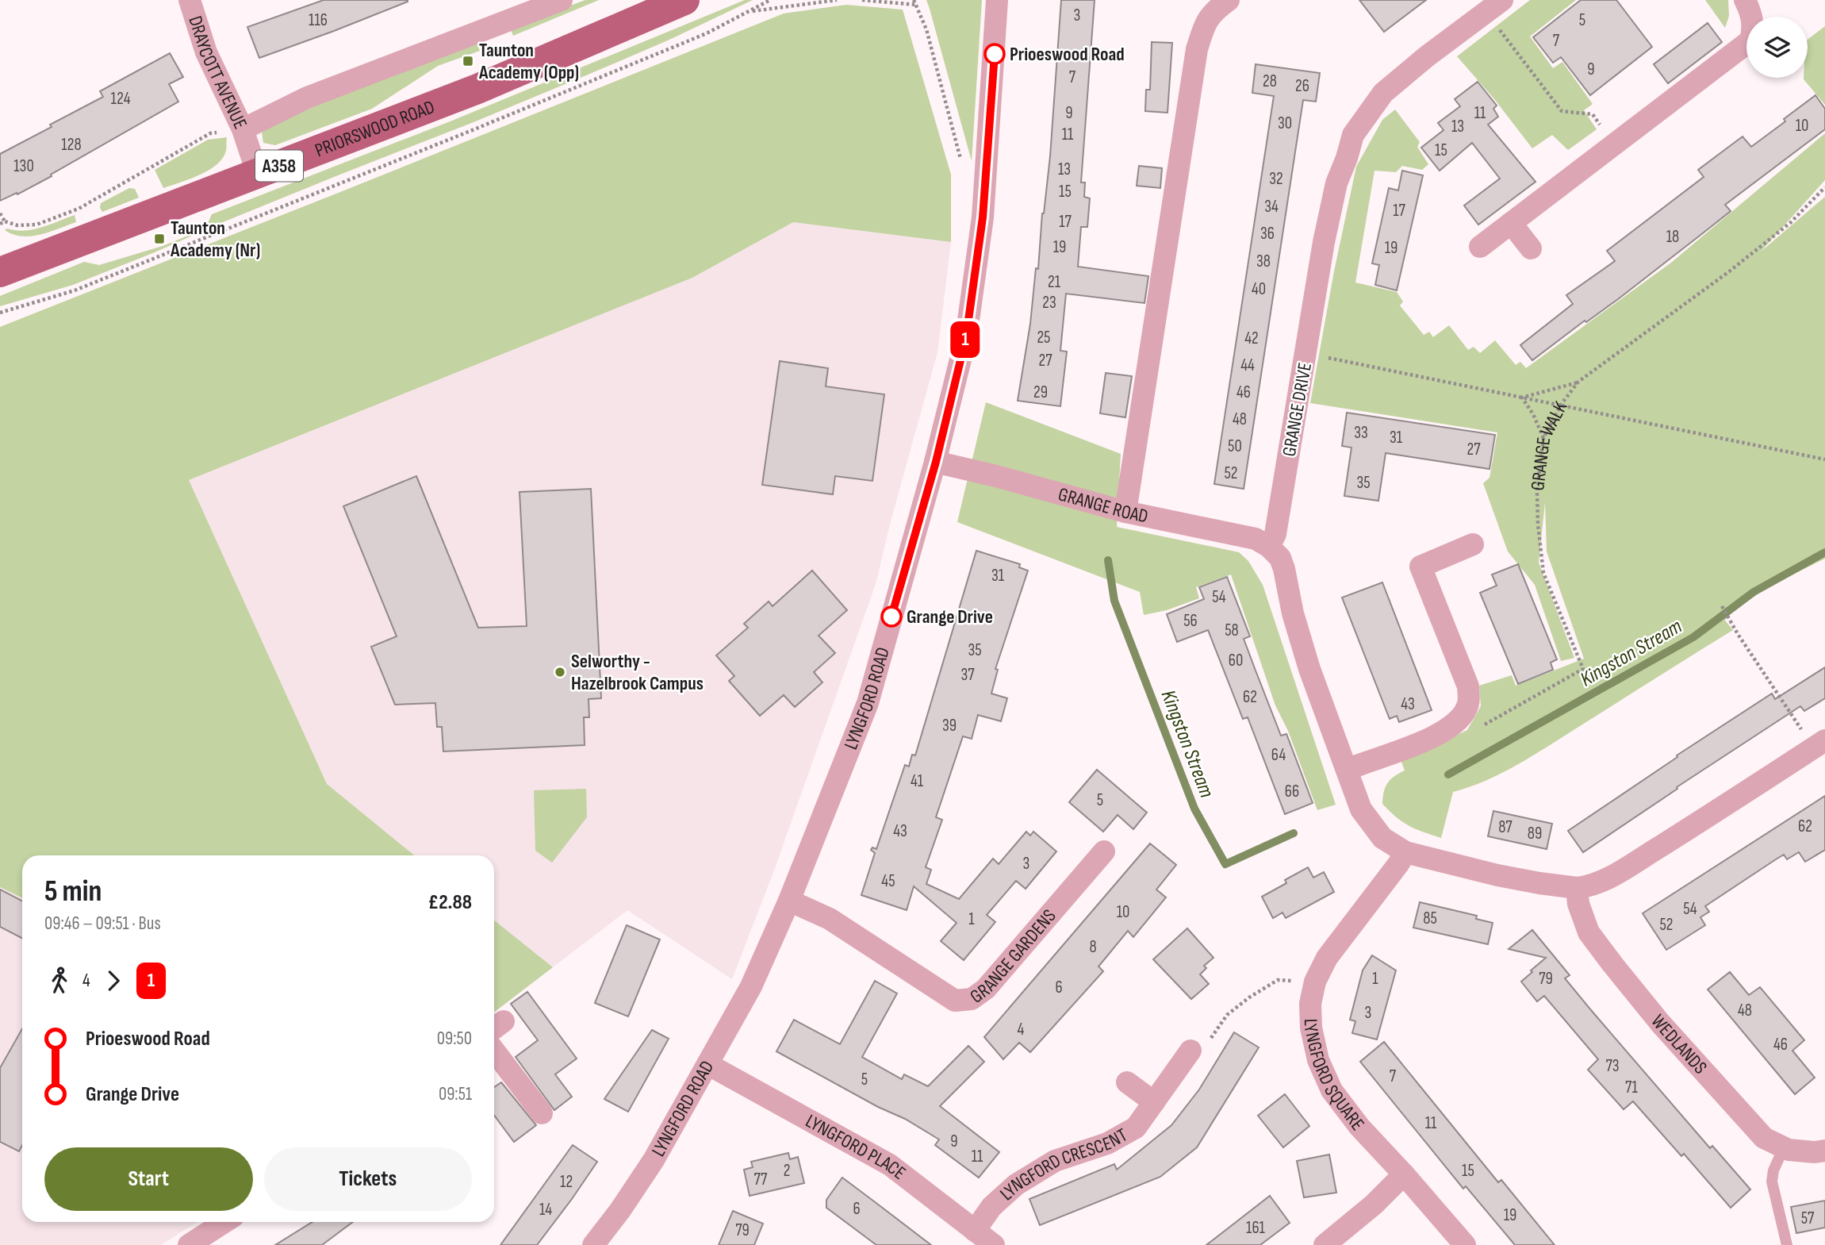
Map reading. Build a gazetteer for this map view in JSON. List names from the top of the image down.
{
  "streets": {
    "main road": ["PRIORSWOOD ROAD", "A358"],
    "street": [
      "DRAYCOTT AVENUE",
      "GRANGE DRIVE",
      "GRANGE ROAD",
      "LYNGFORD ROAD",
      "GRANGE GARDENS",
      "WEDLANDS",
      "LYNGFORD SQUARE",
      "LYNGFORD PLACE",
      "LYNGFORD CRESCENT"
    ],
    "path": ["GRANGE WALK"]
  },
  "crossings": [
    ["DRAYCOTT AVENUE", "PRIORSWOOD ROAD"],
    ["GRANGE DRIVE", "GRANGE ROAD"],
    ["GRANGE ROAD", "LYNGFORD ROAD"],
    ["LYNGFORD ROAD", "GRANGE GARDENS"],
    ["LYNGFORD ROAD", "LYNGFORD PLACE"],
    ["LYNGFORD PLACE", "LYNGFORD CRESCENT"]
  ],
  "water": ["Kingston Stream"],
  "places": {
    "other": ["Prioeswood Road", "Grange Drive", "Selworthy - Hazelbrook Campus"],
    "transit": ["Taunton Academy (Opp)", "Taunton Academy (Nr)"]
  },
  "lines": ["bus line 1"],
  "house_numbers": [
    "3",
    "116",
    "5",
    "7",
    "9",
    "7",
    "28",
    "26",
    "124",
    "9",
    "11",
    "30",
    "10",
    "13",
    "11",
    "128",
    "15",
    "130",
    "13",
    "32",
    "15",
    "34",
    "17",
    "17",
    "36",
    "18",
    "19",
    "19",
    "38",
    "21",
    "40",
    "23",
    "25",
    "42",
    "27",
    "44",
    "29",
    "46",
    "48",
    "33",
    "31",
    "50",
    "27",
    "52",
    "35",
    "31",
    "54",
    "56",
    "58",
    "35",
    "60",
    "37",
    "62",
    "43",
    "39",
    "64",
    "41",
    "66",
    "5",
    "62",
    "87",
    "43",
    "89",
    "3",
    "45",
    "54",
    "10",
    "85",
    "1",
    "52",
    "8",
    "1",
    "79",
    "6",
    "48",
    "3",
    "4",
    "46",
    "73",
    "7",
    "5",
    "71",
    "11",
    "9",
    "11",
    "2",
    "15",
    "77",
    "12",
    "6",
    "14",
    "19",
    "57",
    "161",
    "79"
  ],
  "page": {
    "on_map": "1",
    "heading": ["5 min", "09:46 – 09:51 · Bus", "£2.88"],
    "legs": ["4", "1"],
    "list": [
      {
        "name": "Prioeswood Road",
        "value": "09:50"
      },
      {
        "name": "Grange Drive",
        "value": "09:51"
      }
    ],
    "buttons": ["Start", "Tickets"]
  }
}
